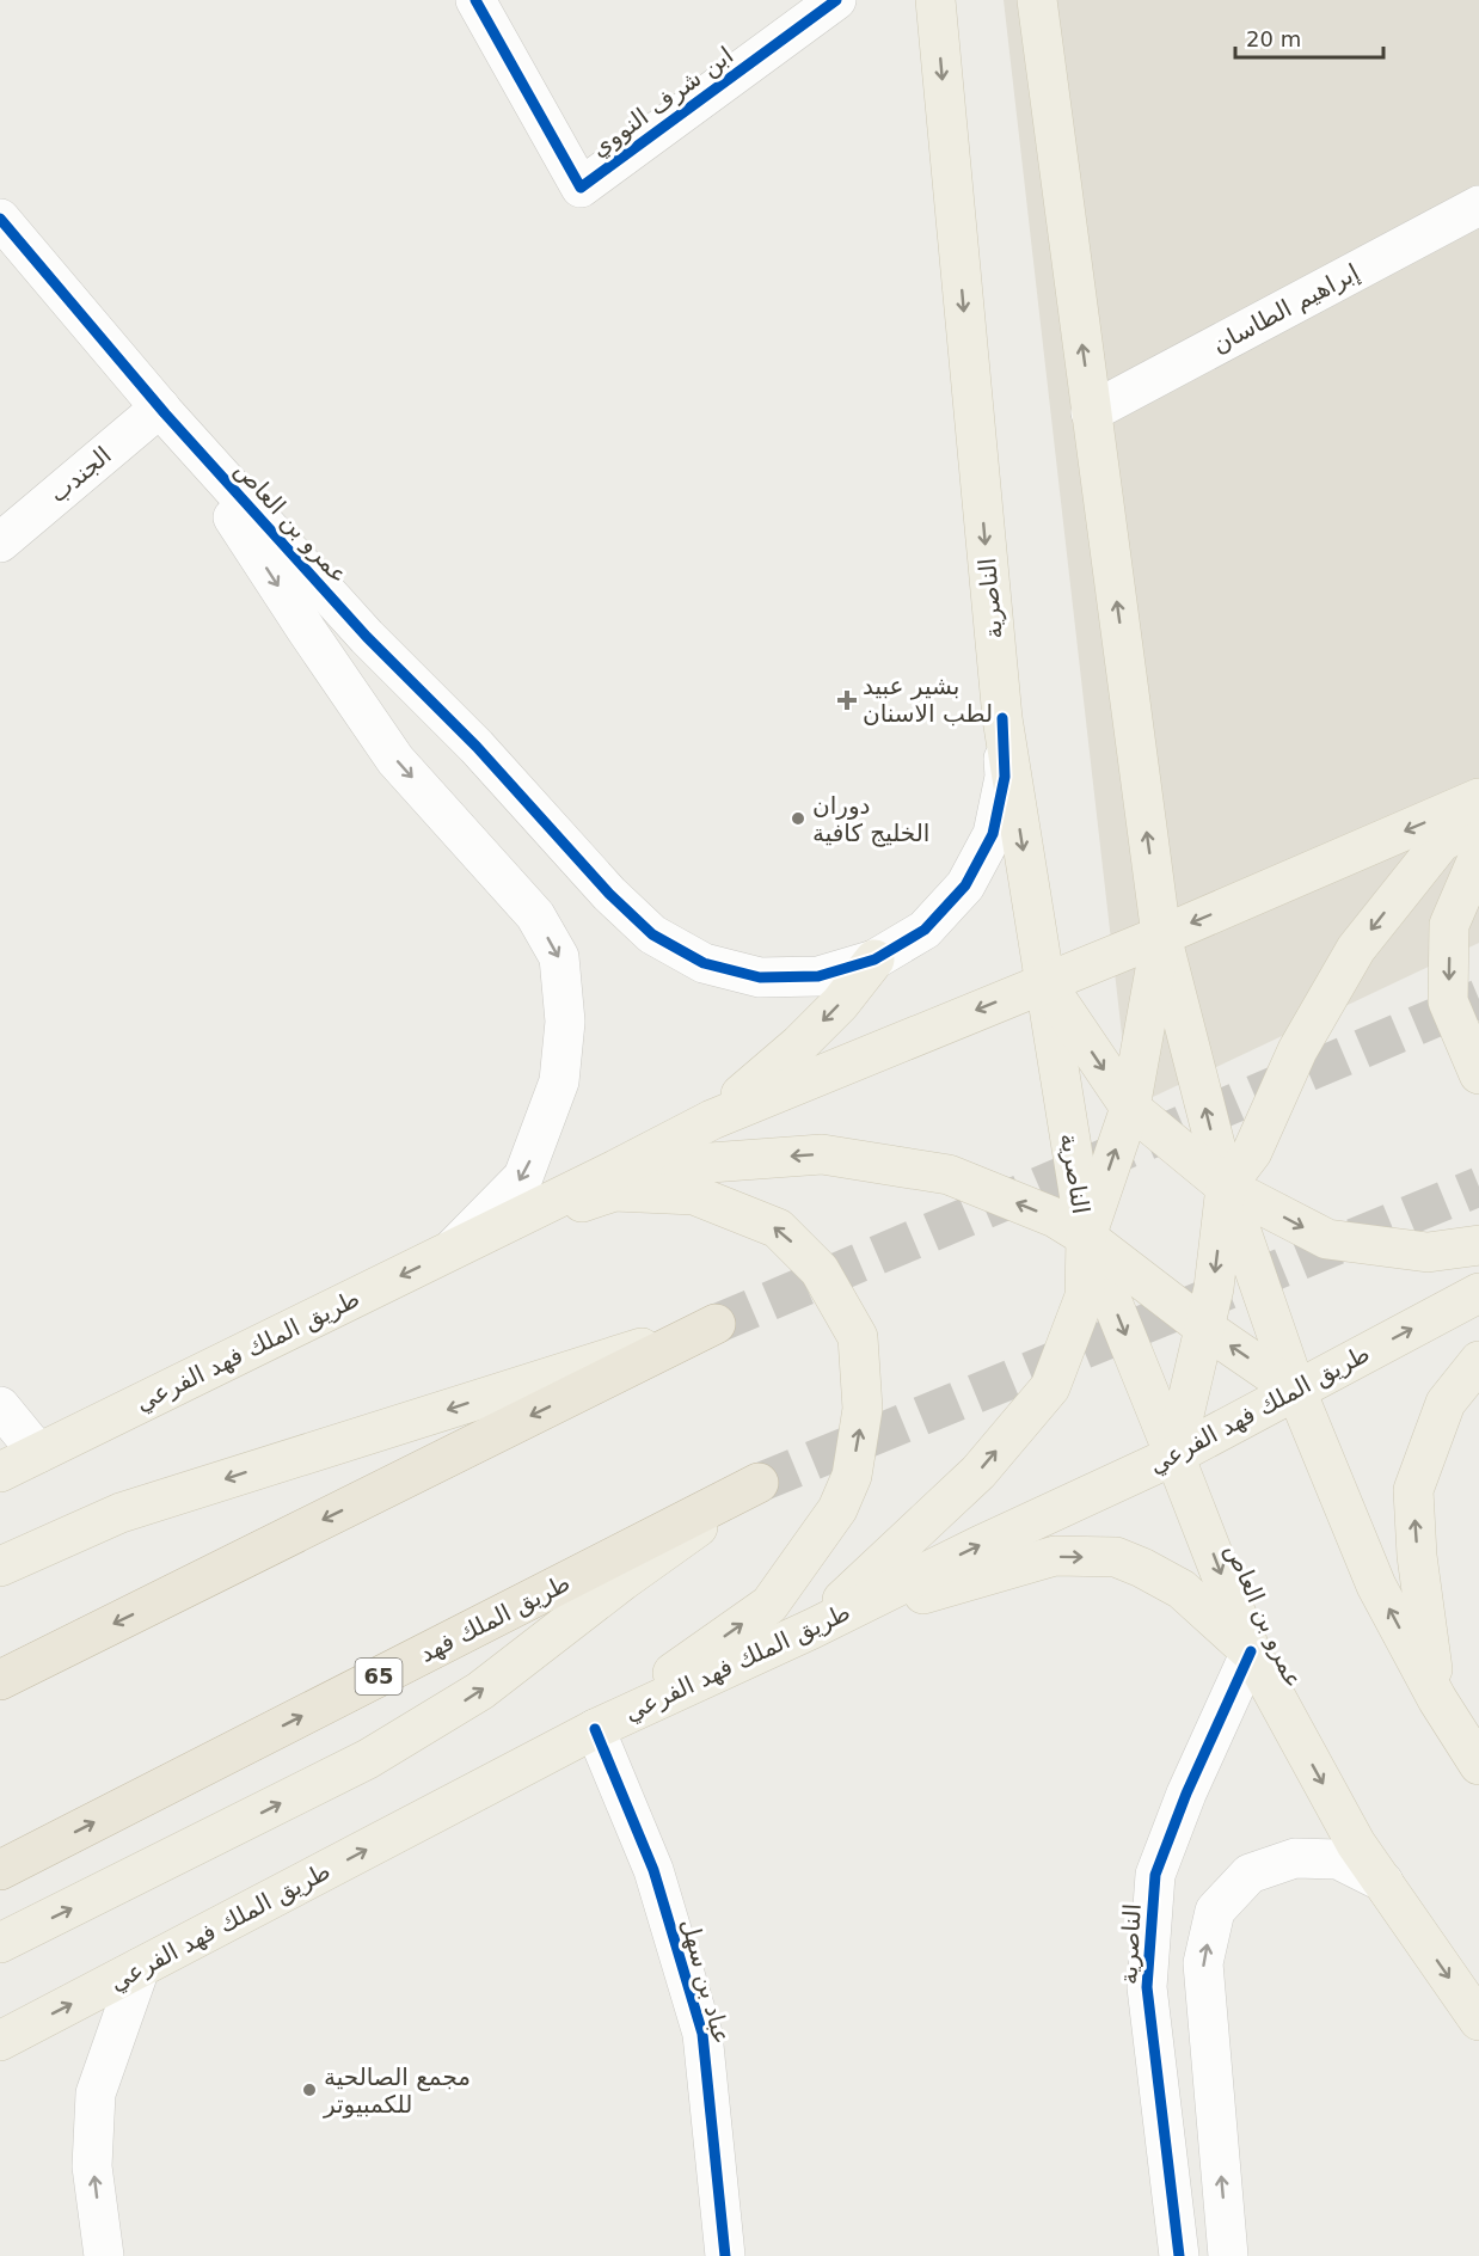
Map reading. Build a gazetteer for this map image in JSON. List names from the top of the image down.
{
  "streets": {
    "highway": ["طريق الملك فهد", "65"],
    "main road": ["عمرو بن العاص", "الناصرية", "طريق الملك فهد الفرعي"],
    "street": [
      "ابن شرف النووي",
      "إبراهيم الطاسان",
      "الجندب",
      "عباد بن سهل"
    ]
  },
  "crossings": [
    ["الجندب", "عمرو بن العاص"],
    ["عمرو بن العاص", "الناصرية"],
    ["عمرو بن العاص", "طريق الملك فهد الفرعي"],
    ["الناصرية", "طريق الملك فهد الفرعي"],
    ["طريق الملك فهد الفرعي", "عباد بن سهل"]
  ],
  "one_way": ["عمرو بن العاص"],
  "places": {
    "health": ["بشير عبيد لطب الاسنان"],
    "other": ["دوران الخليج كافية", "مجمع الصالحية للكمبيوتر"]
  },
  "scale_bar": "20 m"
}
